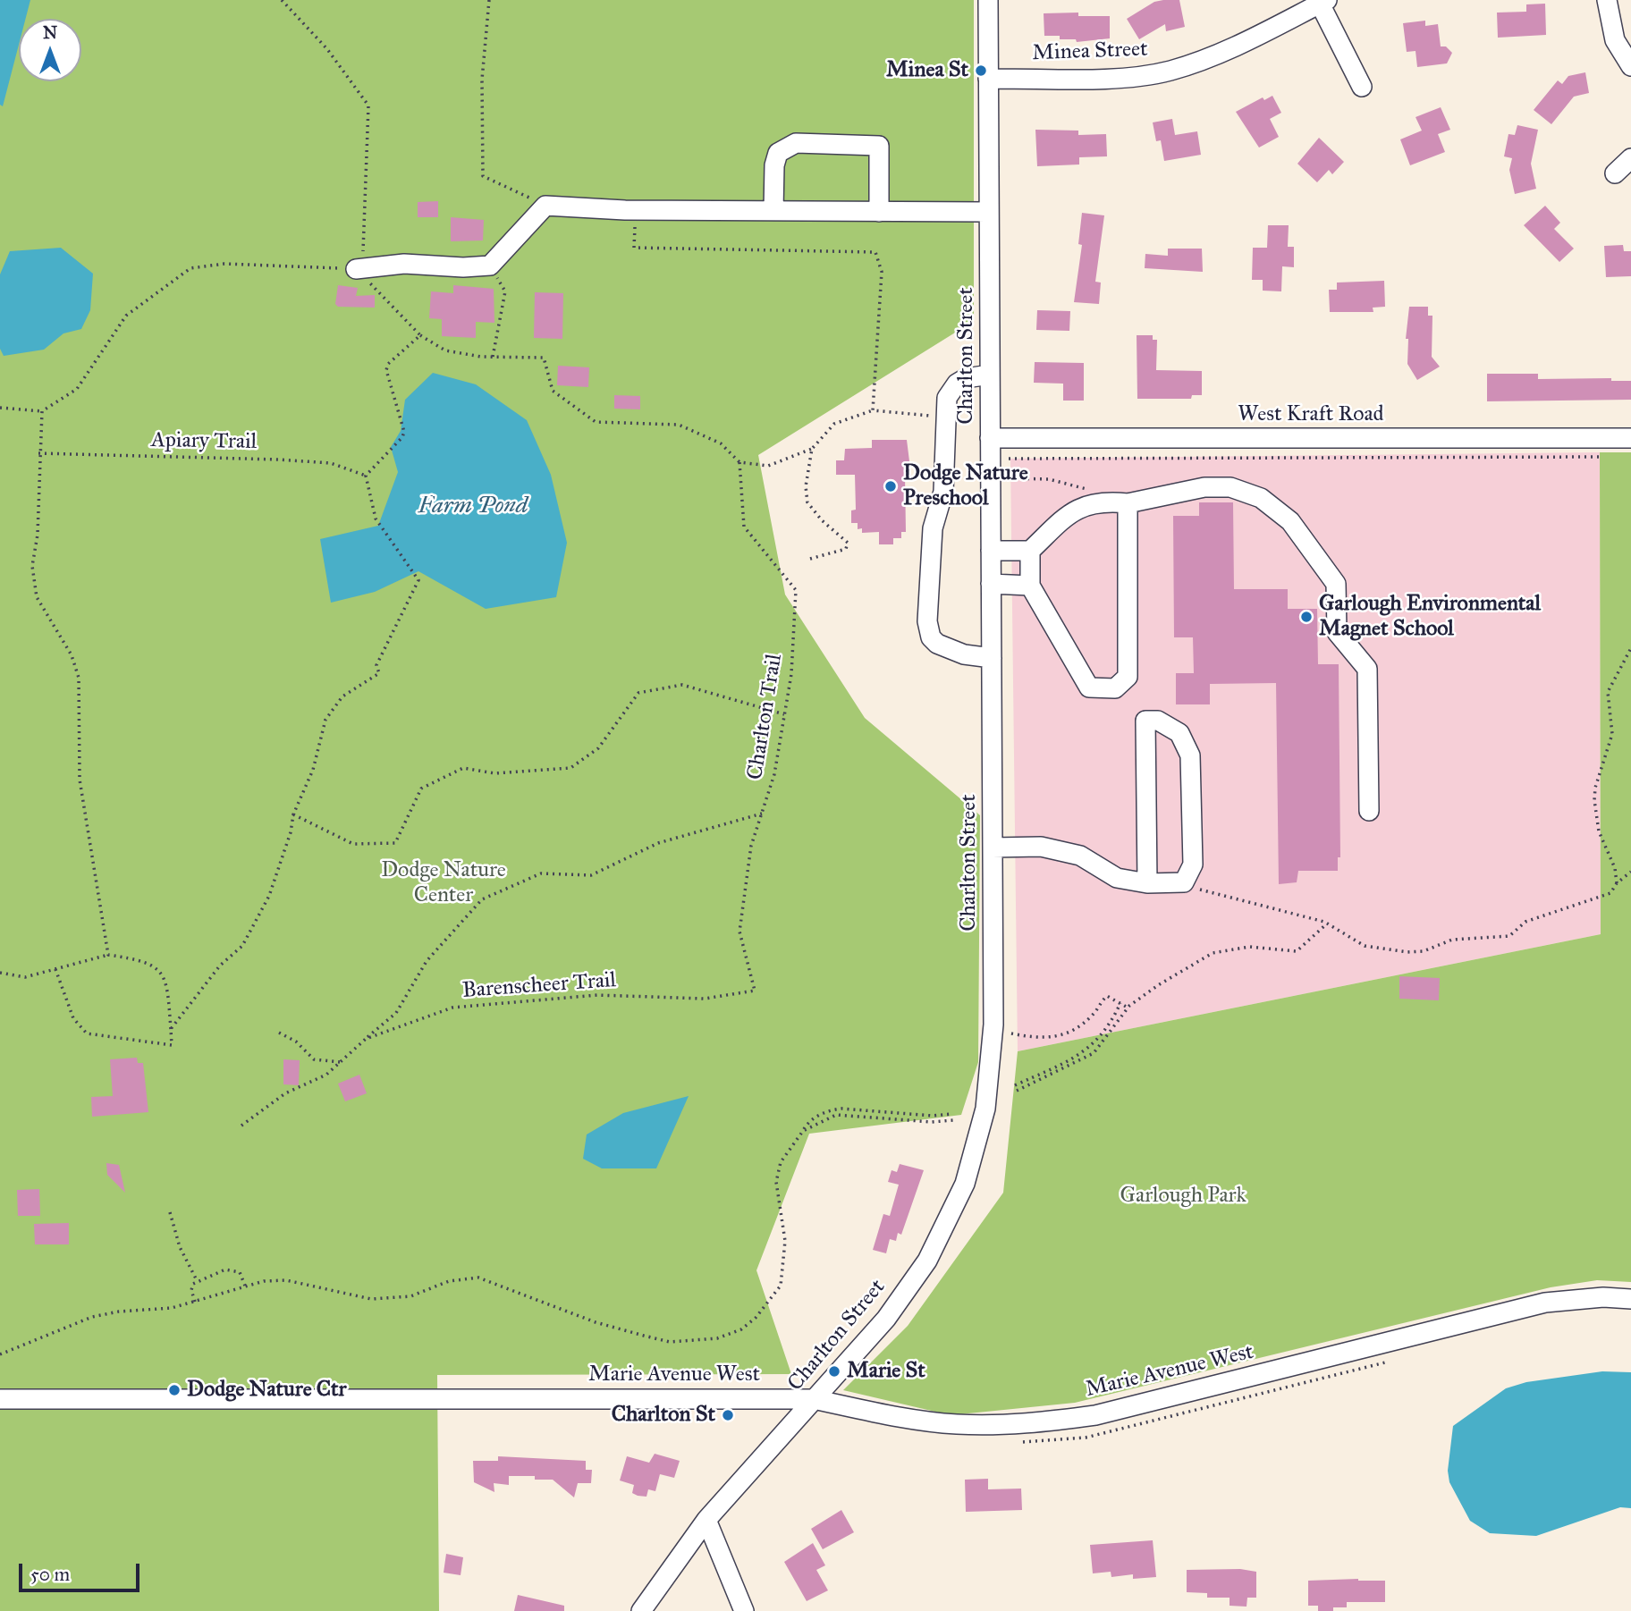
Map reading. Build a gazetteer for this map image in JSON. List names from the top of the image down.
{
  "streets": {
    "street": [
      "Minea Street",
      "Charlton Street",
      "West Kraft Road",
      "Marie Avenue West"
    ],
    "path": ["Apiary Trail", "Charlton Trail", "Barenscheer Trail"]
  },
  "crossings": [
    ["Minea Street", "Charlton Street"],
    ["Charlton Street", "West Kraft Road"],
    ["Charlton Street", "Marie Avenue West"],
    ["Charlton Trail", "Barenscheer Trail"]
  ],
  "water": ["Farm Pond"],
  "parks": ["Dodge Nature Center", "Garlough Park"],
  "places": [
    "Minea St",
    "Dodge Nature Preschool",
    "Garlough Environmental Magnet School",
    "Marie St",
    "Dodge Nature Ctr",
    "Charlton St"
  ],
  "scale_bar": "50 m",
  "north": "top"
}
